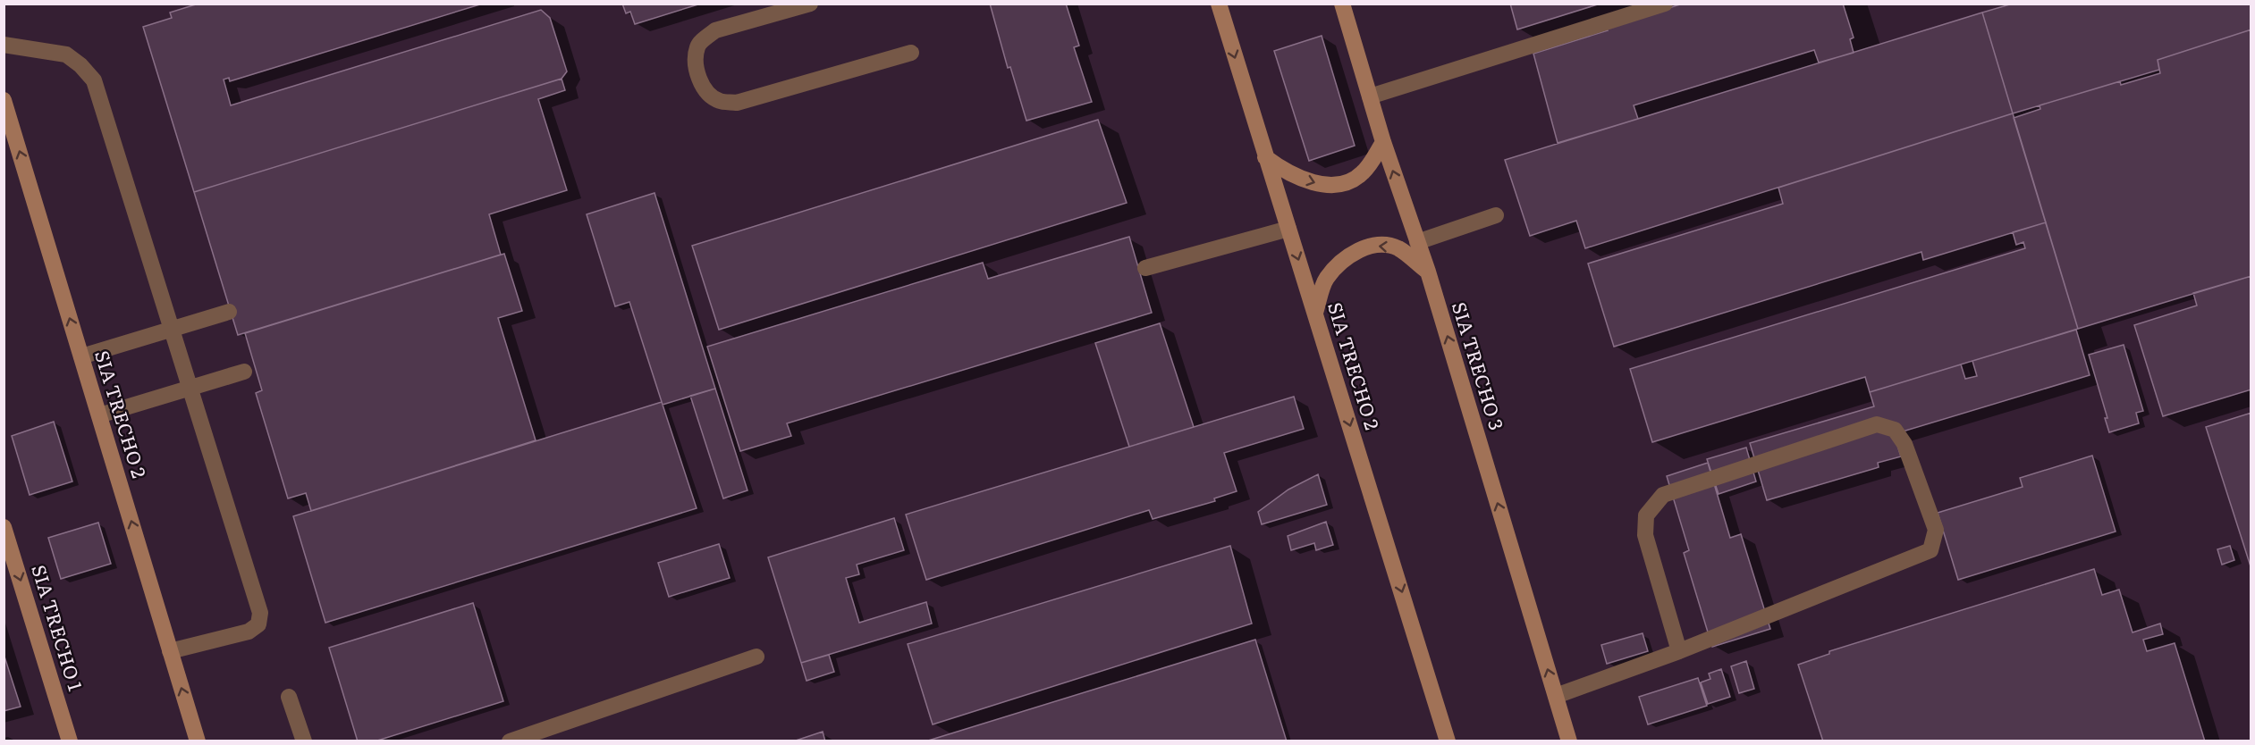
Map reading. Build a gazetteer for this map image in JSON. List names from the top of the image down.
{
  "streets": {
    "main road": ["SIA TRECHO 2", "SIA TRECHO 3", "SIA TRECHO 1"]
  },
  "one_way": ["SIA TRECHO 3", "SIA TRECHO 1"]
}
